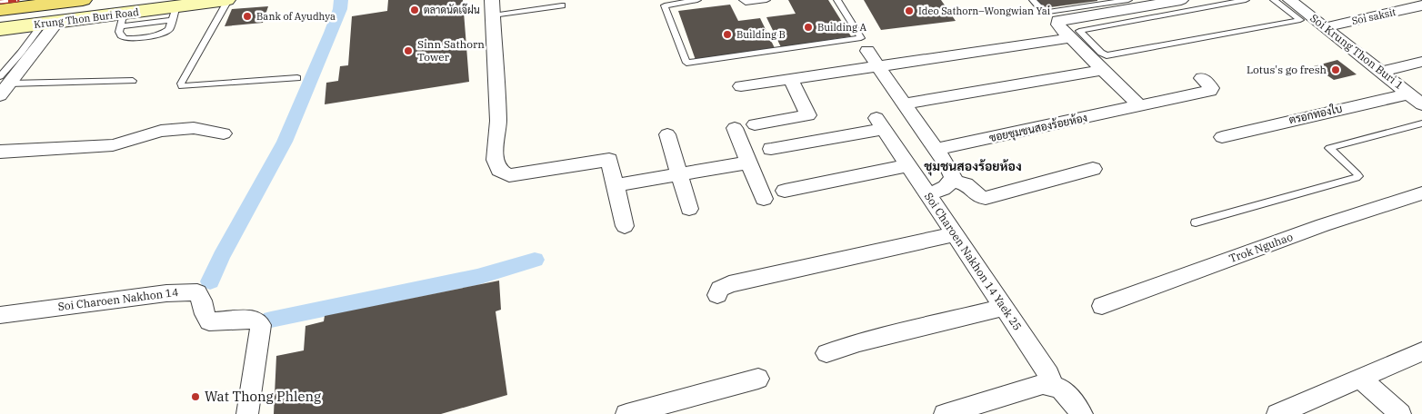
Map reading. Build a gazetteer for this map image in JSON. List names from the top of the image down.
{
  "streets": {
    "main road": ["Krung Thon Buri Road"],
    "street": [
      "Soi saksit",
      "Soi Krung Thon Buri 1",
      "ตรอกทองใบ",
      "ซอยชุมชนสองร้อยห้อง",
      "Trok Nguhao",
      "Soi Charoen Nakhon 14 Yaek 25",
      "Soi Charoen Nakhon 14"
    ]
  },
  "crossings": [
    ["Soi saksit", "Soi Krung Thon Buri 1"],
    ["Soi Krung Thon Buri 1", "ตรอกทองใบ"]
  ],
  "districts": ["ชุมชนสองร้อยห้อง"],
  "places": [
    "ตลาดนัดเจ๊ฝน",
    "Ideo Sathorn–Wongwian Yai",
    "Bank of Ayudhya",
    "Building A",
    "Building B",
    "Sinn Sathorn Tower",
    "Lotus's go fresh",
    "Wat Thong Phleng"
  ]
}
